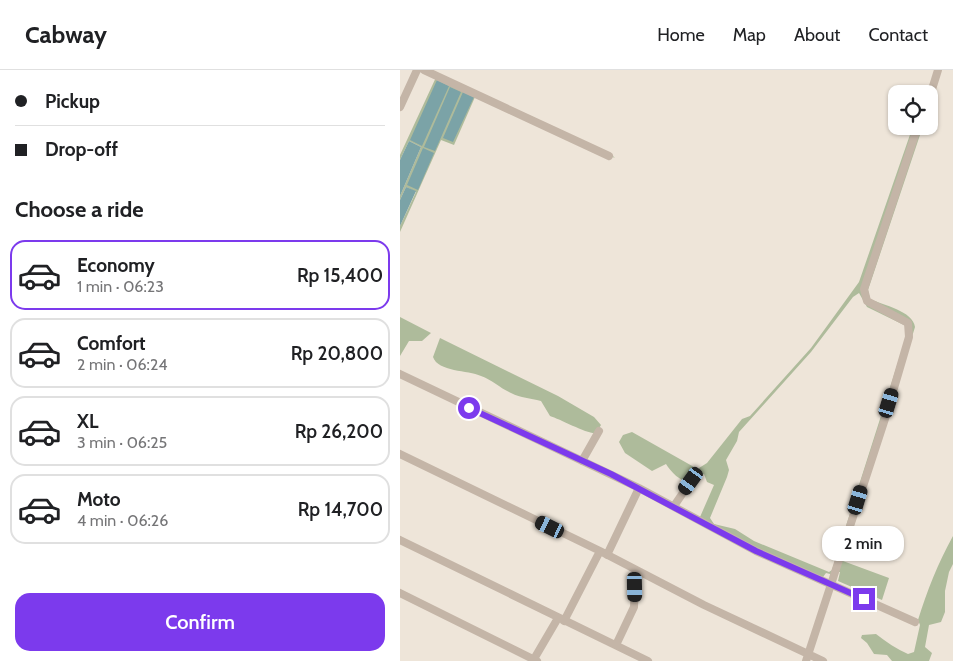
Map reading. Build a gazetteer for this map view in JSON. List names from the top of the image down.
{
  "page": {
    "header": "Cabway",
    "nav": [
      "Home",
      "Map",
      "About",
      "Contact"
    ],
    "banner": ["Pickup", "Drop-off"],
    "heading": "Choose a ride",
    "list": [
      {
        "name": "Economy",
        "note": "1 min · 06:23",
        "value": "Rp 15,400"
      },
      {
        "name": "Comfort",
        "note": "2 min · 06:24",
        "value": "Rp 20,800"
      },
      {
        "name": "XL",
        "note": "3 min · 06:25",
        "value": "Rp 26,200"
      },
      {
        "name": "Moto",
        "note": "4 min · 06:26",
        "value": "Rp 14,700"
      }
    ],
    "bubble": "2 min",
    "buttons": "Confirm"
  }
}
